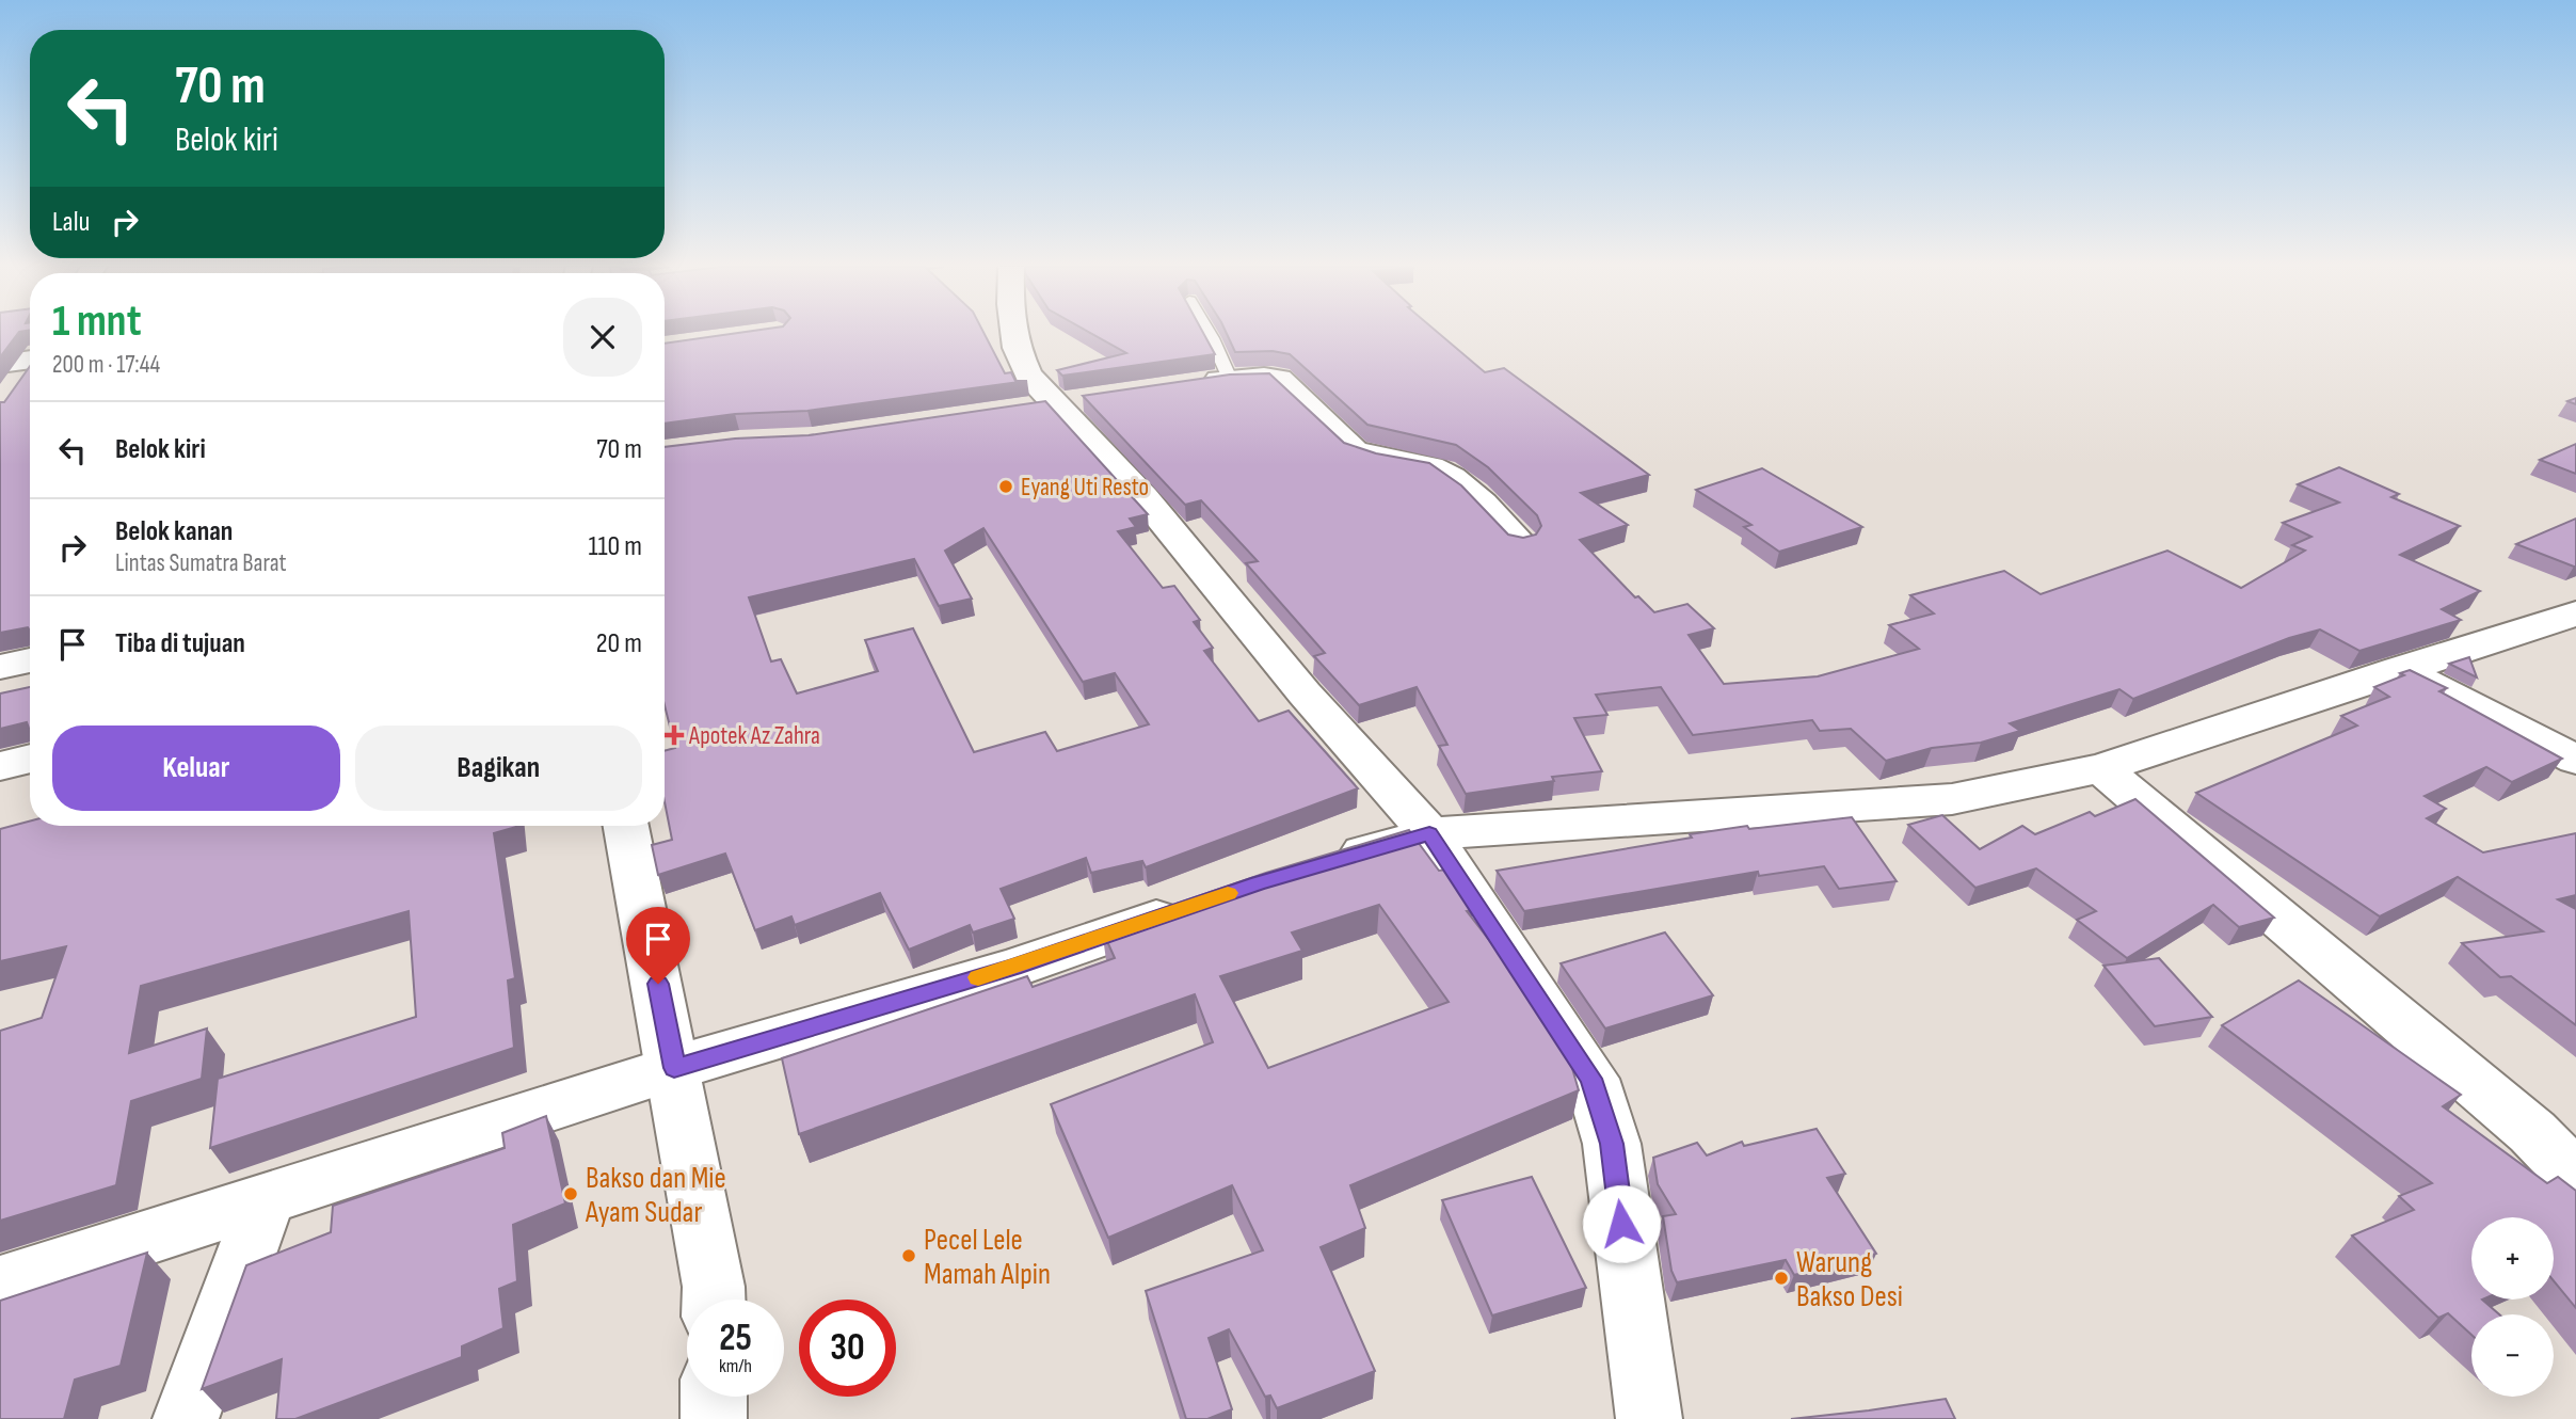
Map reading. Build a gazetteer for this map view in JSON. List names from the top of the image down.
{
  "places": {
    "other": [
      "Eyang Uti Resto",
      "Bakso dan Mie Ayam Sudar",
      "Pecel Lele Mamah Alpin",
      "Warung Bakso Desi"
    ],
    "health": ["Apotek Az Zahra"]
  },
  "page": {
    "turn": ["70 m", "Belok kiri"],
    "then": "Lalu",
    "heading": ["1 mnt", "200 m · 17:44"],
    "list": [
      {
        "name": "Belok kiri",
        "value": "70 m"
      },
      {
        "name": "Belok kanan",
        "note": "Lintas Sumatra Barat",
        "value": "110 m"
      },
      {
        "name": "Tiba di tujuan",
        "value": "20 m"
      }
    ],
    "buttons": ["Keluar", "Bagikan"],
    "map_buttons": ["+", "−"],
    "speed": "25 km/h",
    "limit": "30"
  }
}
